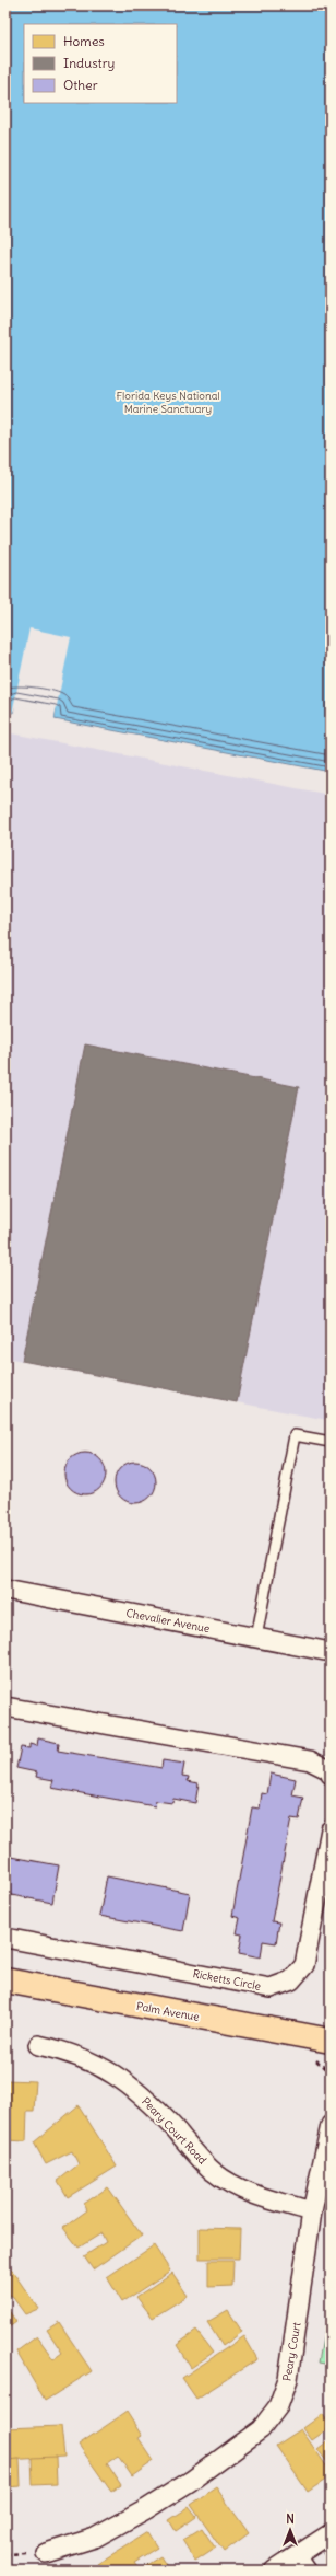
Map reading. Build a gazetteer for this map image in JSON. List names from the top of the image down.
{
  "streets": {
    "main road": ["Palm Avenue"],
    "street": [
      "Chevalier Avenue",
      "Ricketts Circle",
      "Peary Court Road",
      "Peary Court"
    ]
  },
  "crossings": [
    ["Peary Court Road", "Peary Court"]
  ],
  "parks": ["Florida Keys National Marine Sanctuary"],
  "legend": ["Homes", "Industry", "Other"],
  "north": "top"
}
